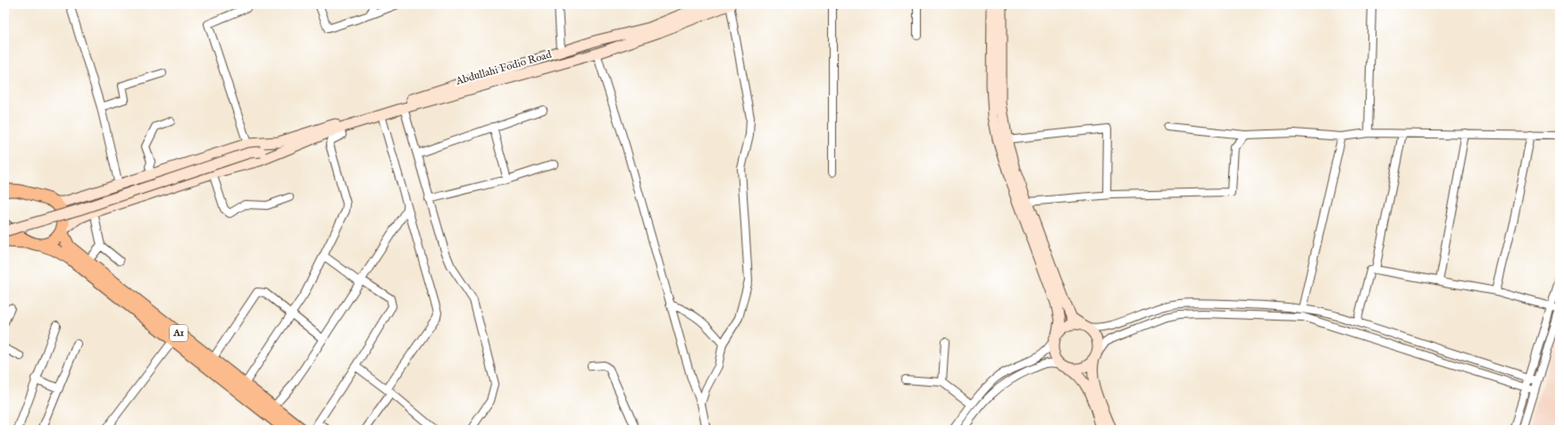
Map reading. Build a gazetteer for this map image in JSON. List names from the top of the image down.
{
  "streets": {
    "highway": ["A1"],
    "main road": ["Abdullahi Fodio Road"]
  }
}
